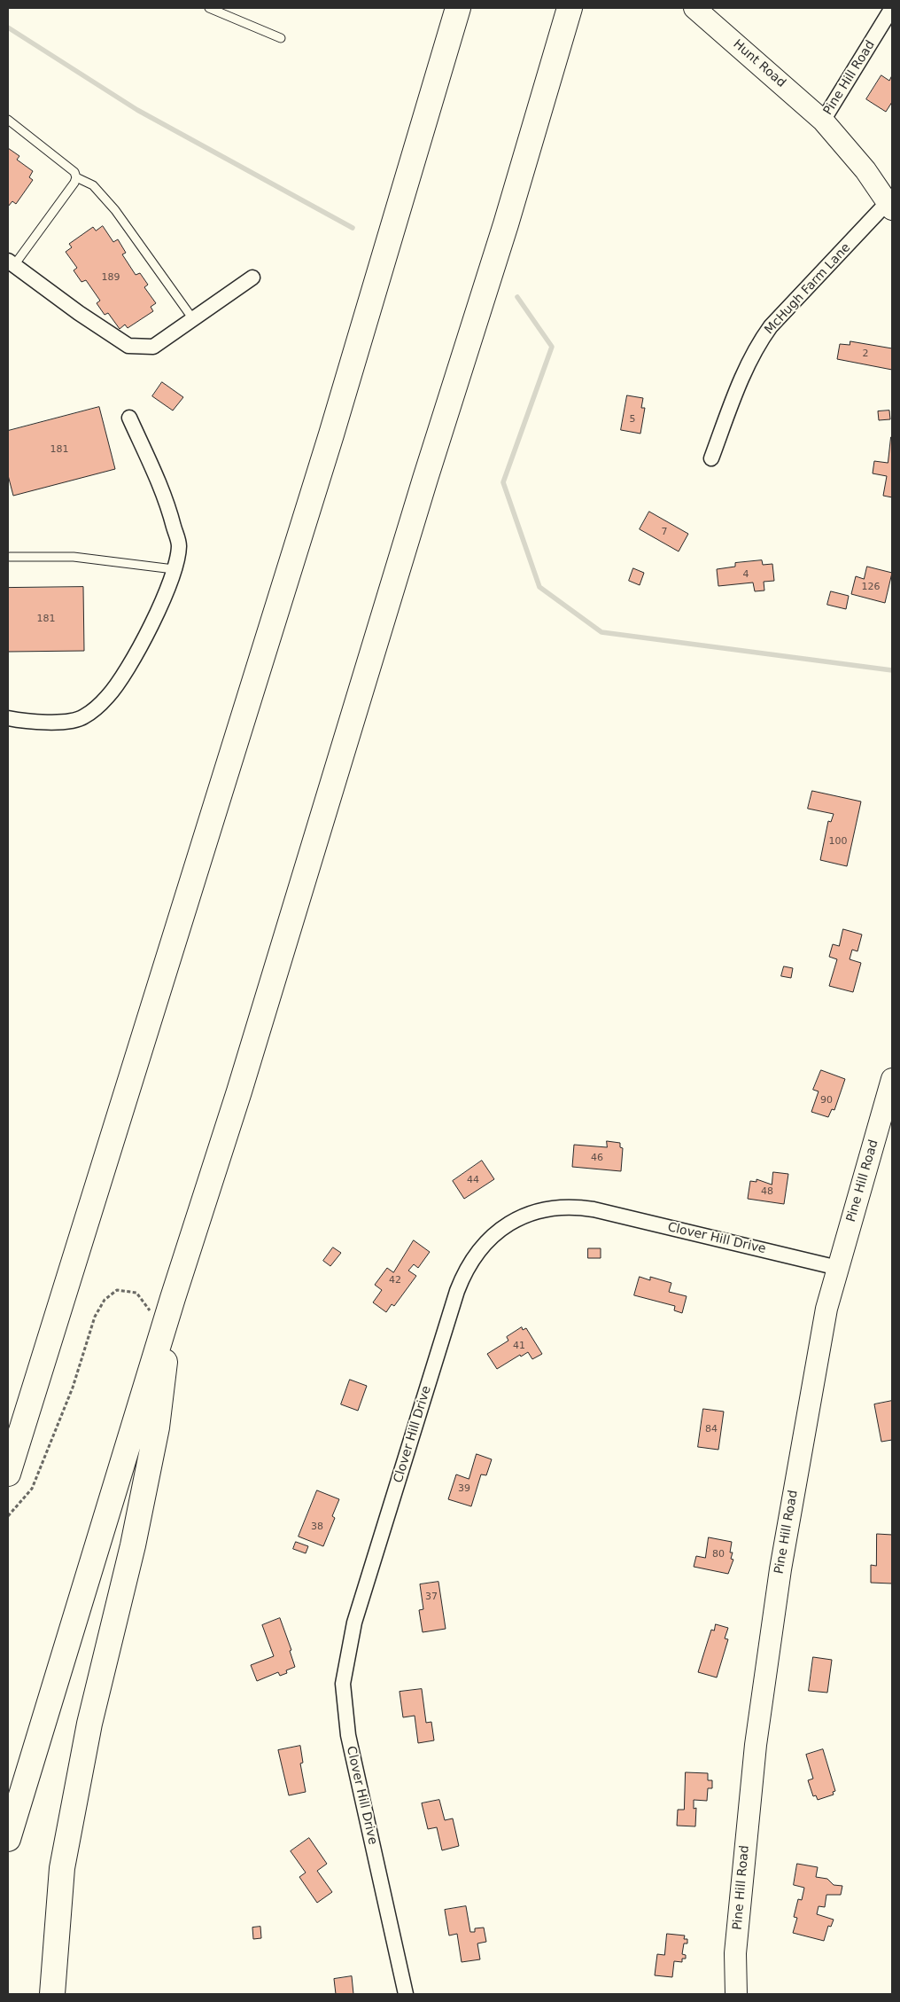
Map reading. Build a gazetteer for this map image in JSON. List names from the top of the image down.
{
  "streets": {
    "street": [
      "Hunt Road",
      "Pine Hill Road",
      "McHugh Farm Lane",
      "Clover Hill Drive"
    ]
  },
  "crossings": [
    ["Hunt Road", "Pine Hill Road"],
    ["Pine Hill Road", "McHugh Farm Lane"],
    ["Pine Hill Road", "Clover Hill Drive"]
  ],
  "house_numbers": [
    "189",
    "2",
    "5",
    "181",
    "7",
    "4",
    "126",
    "181",
    "100",
    "90",
    "46",
    "44",
    "48",
    "42",
    "41",
    "84",
    "39",
    "38",
    "80",
    "37"
  ]
}
